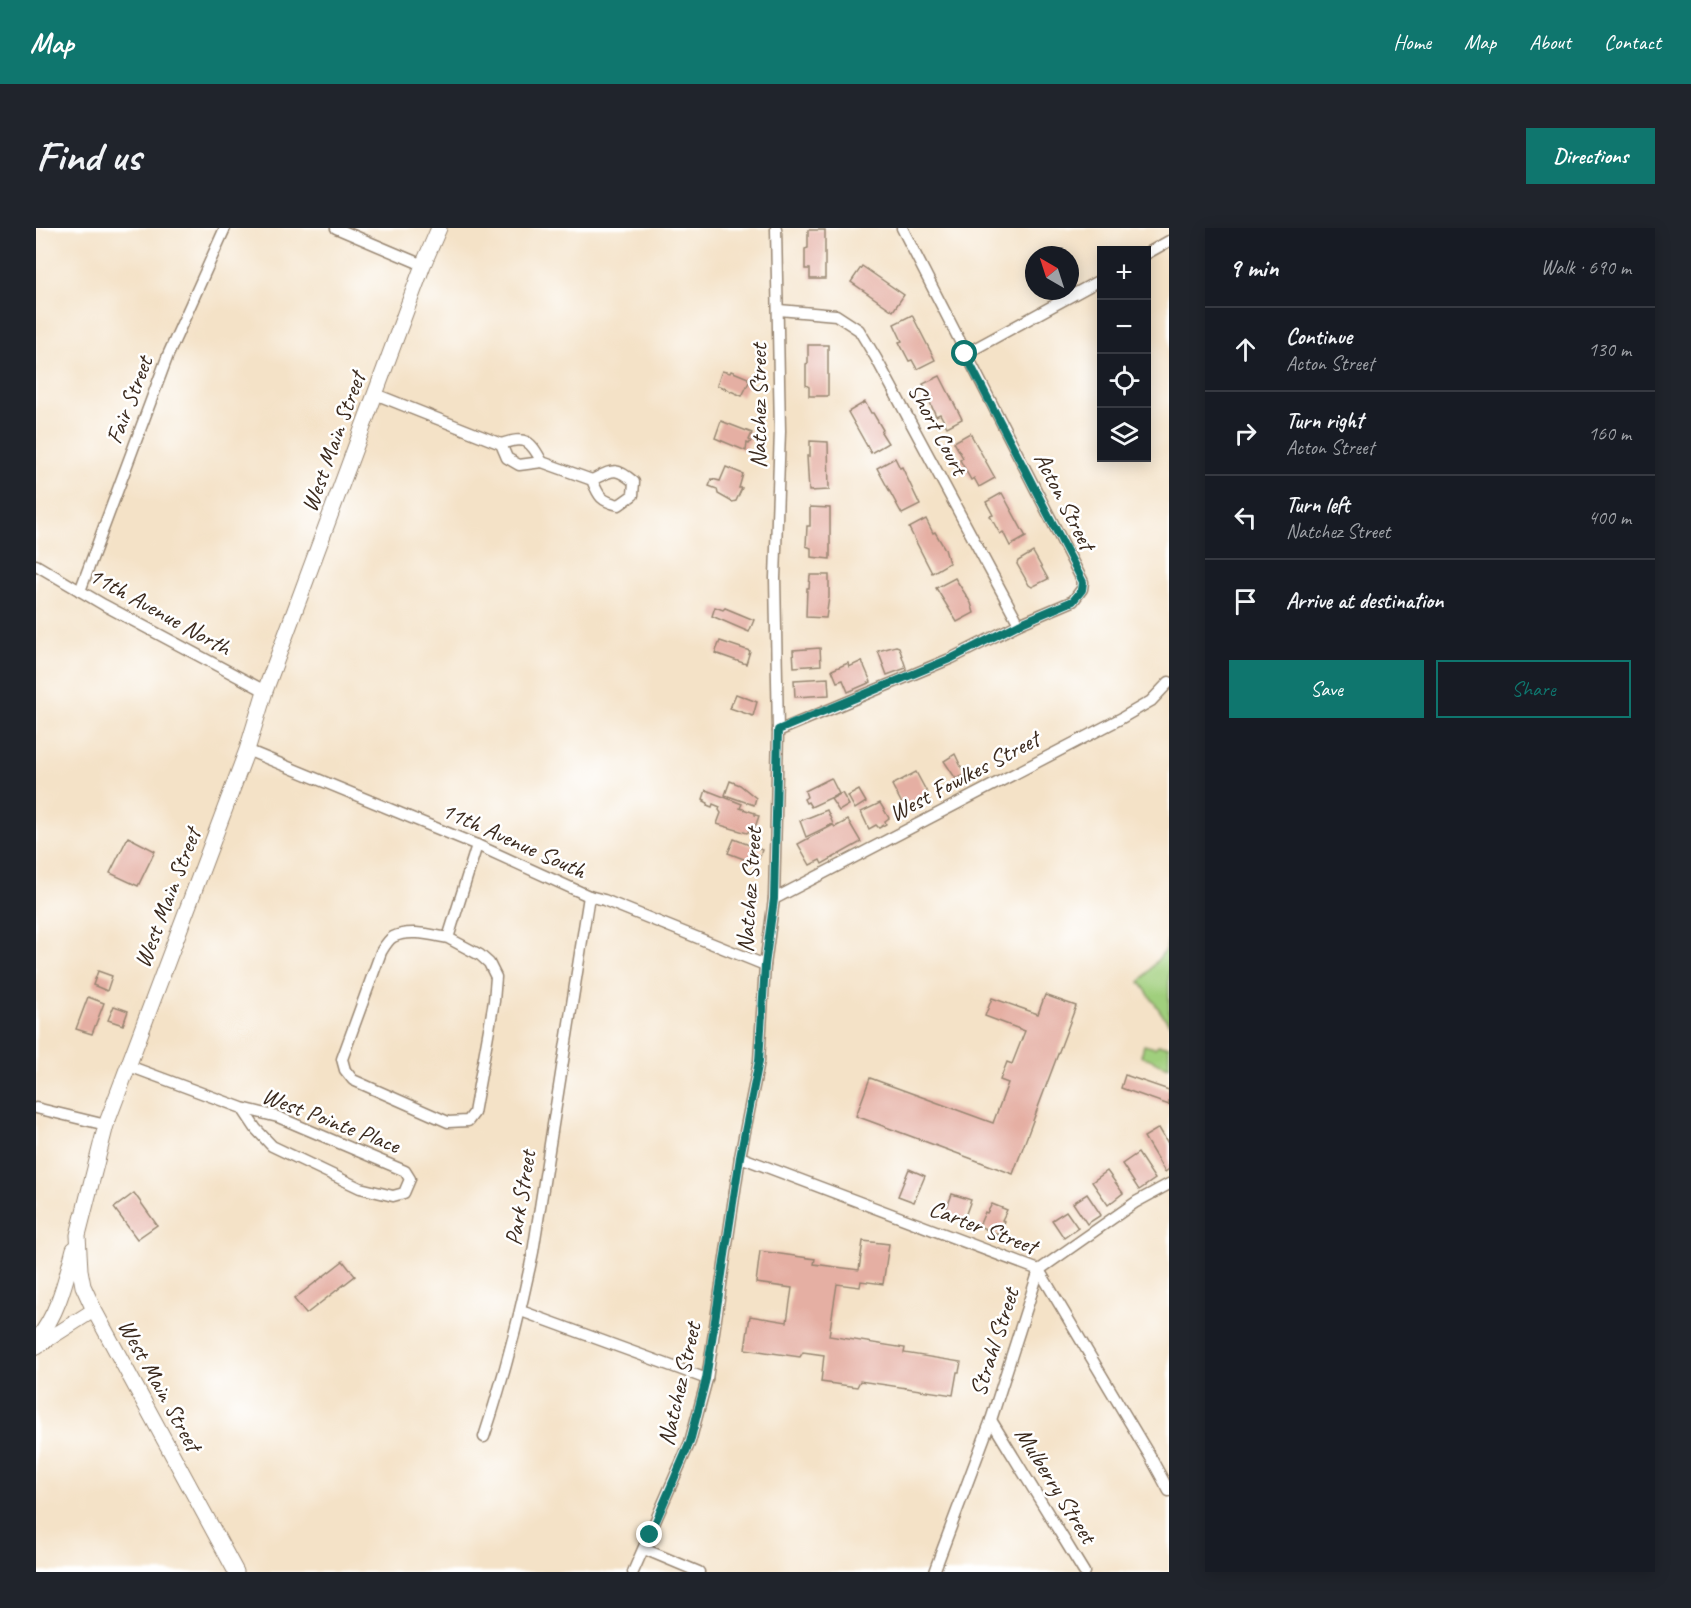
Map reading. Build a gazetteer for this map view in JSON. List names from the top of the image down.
{
  "streets": {
    "main road": ["West Main Street"],
    "street": [
      "Fair Street",
      "Natchez Street",
      "Short Court",
      "Acton Street",
      "11th Avenue North",
      "West Fowlkes Street",
      "11th Avenue South",
      "West Pointe Place",
      "Park Street",
      "Carter Street",
      "Strahl Street",
      "Mulberry Street"
    ]
  },
  "crossings": [
    ["Fair Street", "11th Avenue North"],
    ["Natchez Street", "Short Court"],
    ["Natchez Street", "Acton Street"],
    ["Natchez Street", "West Fowlkes Street"],
    ["Natchez Street", "11th Avenue South"],
    ["Natchez Street", "Carter Street"],
    ["Short Court", "Acton Street"],
    ["West Main Street", "11th Avenue North"],
    ["West Main Street", "11th Avenue South"],
    ["West Main Street", "West Pointe Place"],
    ["11th Avenue South", "Park Street"],
    ["Carter Street", "Strahl Street"],
    ["Strahl Street", "Mulberry Street"]
  ],
  "north": "top left",
  "page": {
    "header": "Map",
    "nav": [
      "Home",
      "Map",
      "About",
      "Contact"
    ],
    "buttons": [
      "Directions",
      ["Save", "Share"]
    ],
    "title": "Find us",
    "heading": ["9 min", "Walk · 690 m"],
    "map_buttons": ["+", "−"],
    "list": [
      ["Continue", "Acton Street", "130 m"],
      ["Turn right", "Acton Street", "160 m"],
      ["Turn left", "Natchez Street", "400 m"],
      "Arrive at destination"
    ]
  }
}
